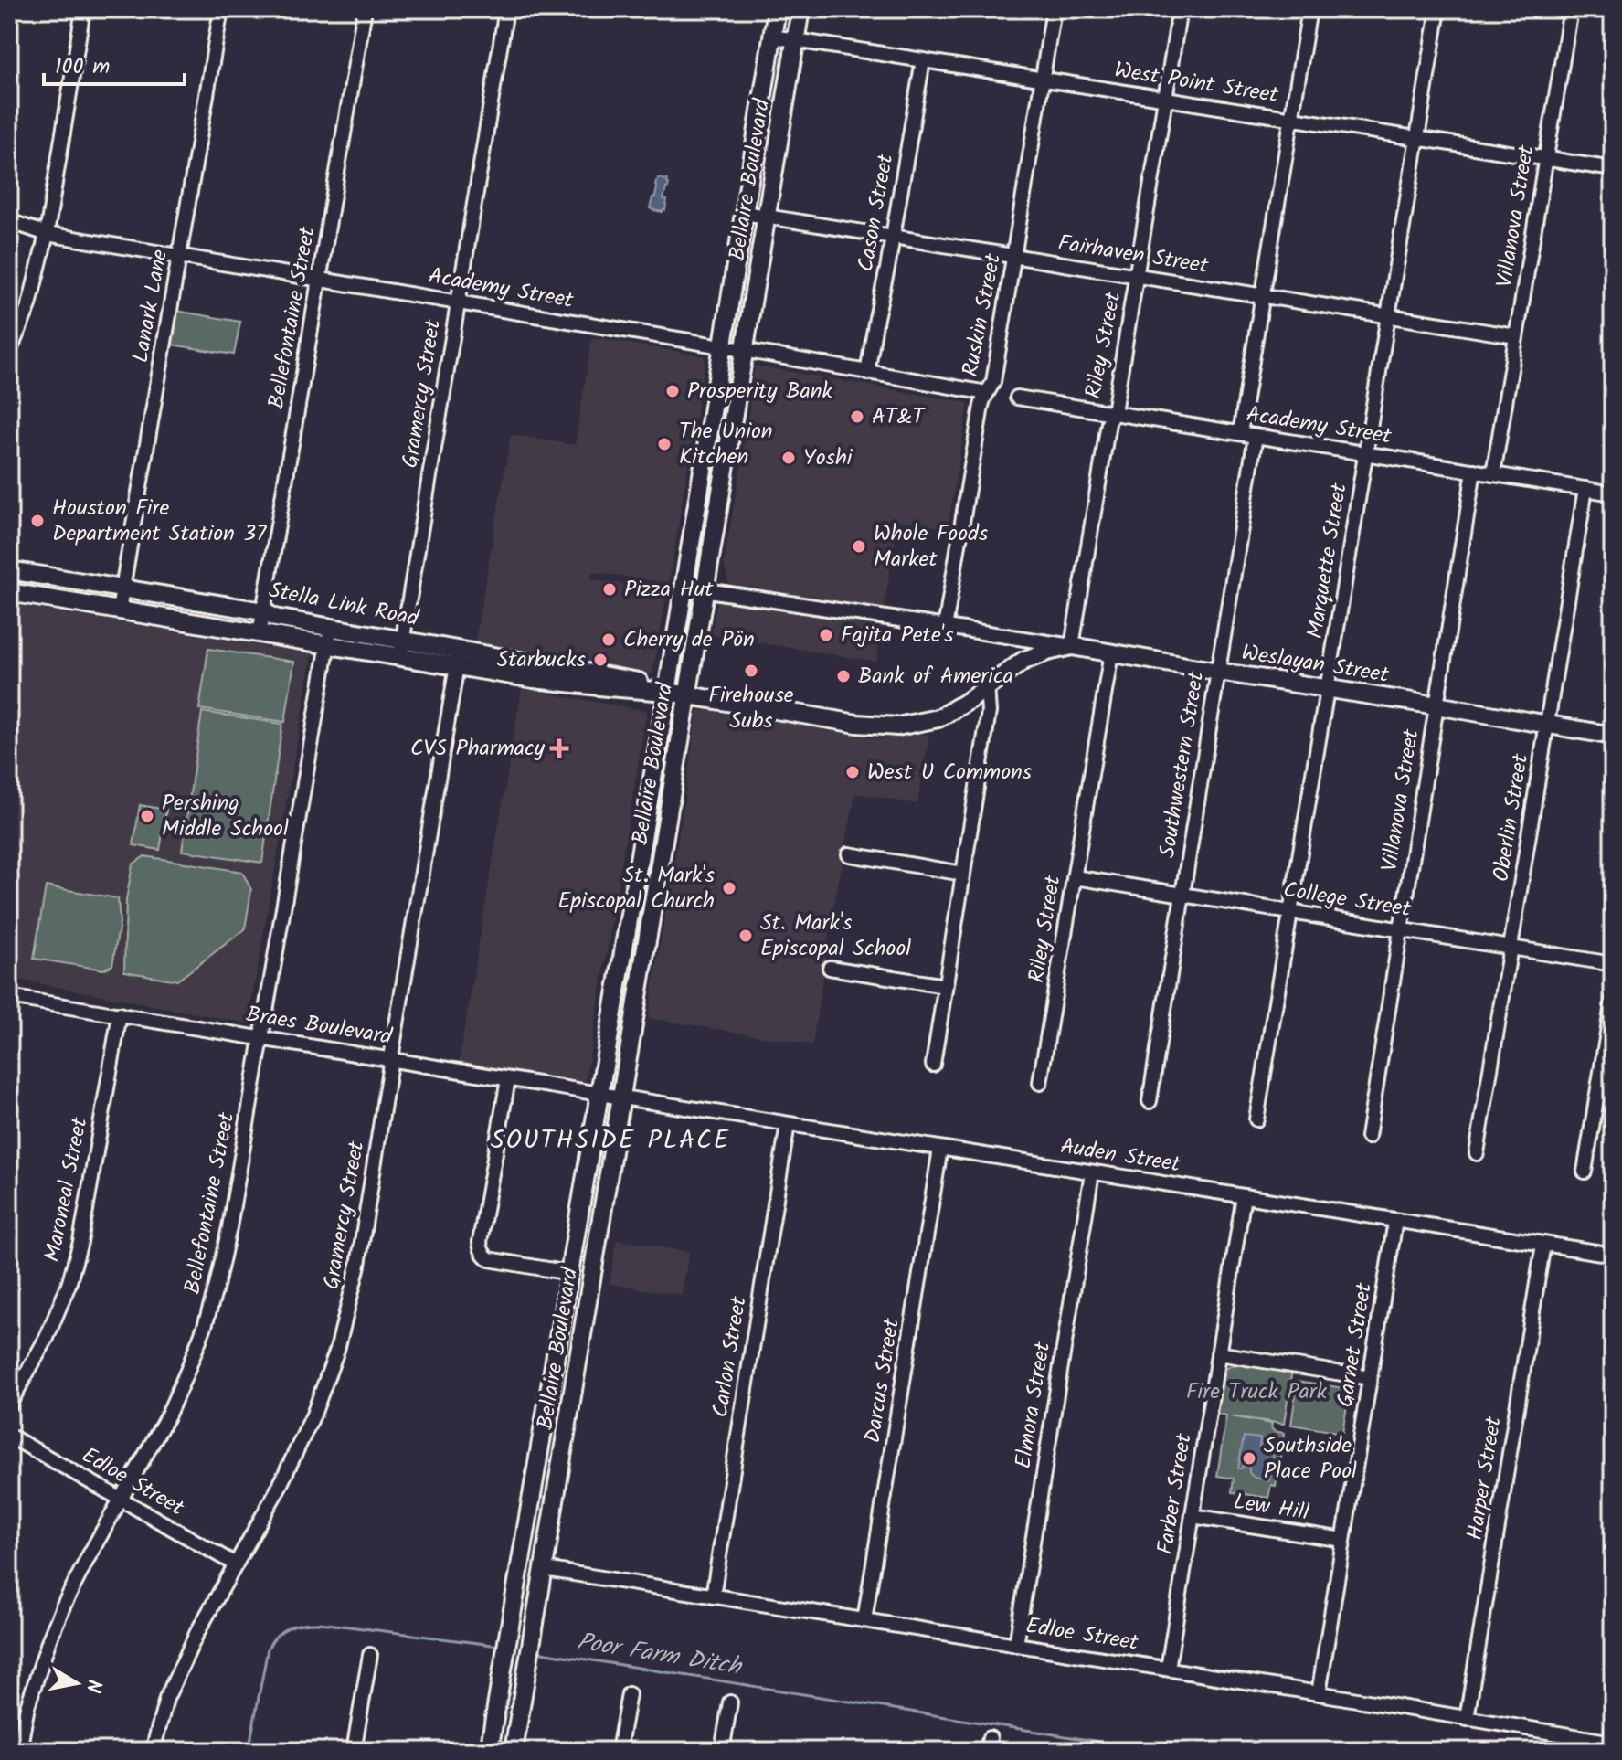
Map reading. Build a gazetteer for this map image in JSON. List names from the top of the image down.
{
  "streets": {
    "main road": ["Bellaire Boulevard", "Stella Link Road", "Weslayan Street"],
    "street": [
      "West Point Street",
      "Cason Street",
      "Villanova Street",
      "Fairhaven Street",
      "Academy Street",
      "Lanark Lane",
      "Ruskin Street",
      "Bellefontaine Street",
      "Riley Street",
      "Gramercy Street",
      "Marquette Street",
      "Southwestern Street",
      "Oberlin Street",
      "College Street",
      "Braes Boulevard",
      "Auden Street",
      "Maroneal Street",
      "Garnet Street",
      "Carlon Street",
      "Darcus Street",
      "Elmora Street",
      "Harper Street",
      "Edloe Street",
      "Farber Street",
      "Lew Hill"
    ]
  },
  "crossings": [
    ["West Point Street", "Bellaire Boulevard"],
    ["West Point Street", "Cason Street"],
    ["West Point Street", "Villanova Street"],
    ["West Point Street", "Ruskin Street"],
    ["West Point Street", "Riley Street"],
    ["West Point Street", "Marquette Street"],
    ["Bellaire Boulevard", "Fairhaven Street"],
    ["Bellaire Boulevard", "Academy Street"],
    ["Bellaire Boulevard", "Stella Link Road"],
    ["Bellaire Boulevard", "Weslayan Street"],
    ["Bellaire Boulevard", "Braes Boulevard"],
    ["Bellaire Boulevard", "Auden Street"],
    ["Bellaire Boulevard", "Edloe Street"],
    ["Cason Street", "Fairhaven Street"],
    ["Cason Street", "Academy Street"],
    ["Villanova Street", "Fairhaven Street"],
    ["Villanova Street", "Academy Street"],
    ["Villanova Street", "Weslayan Street"],
    ["Villanova Street", "College Street"],
    ["Fairhaven Street", "Ruskin Street"],
    ["Fairhaven Street", "Riley Street"],
    ["Fairhaven Street", "Marquette Street"],
    ["Academy Street", "Lanark Lane"],
    ["Academy Street", "Ruskin Street"],
    ["Academy Street", "Bellefontaine Street"],
    ["Academy Street", "Riley Street"],
    ["Academy Street", "Gramercy Street"],
    ["Academy Street", "Marquette Street"],
    ["Academy Street", "Southwestern Street"],
    ["Academy Street", "Oberlin Street"],
    ["Lanark Lane", "Stella Link Road"],
    ["Ruskin Street", "Weslayan Street"],
    ["Bellefontaine Street", "Stella Link Road"],
    ["Bellefontaine Street", "Braes Boulevard"],
    ["Bellefontaine Street", "Edloe Street"],
    ["Riley Street", "Stella Link Road"],
    ["Riley Street", "Weslayan Street"],
    ["Riley Street", "College Street"],
    ["Gramercy Street", "Stella Link Road"],
    ["Gramercy Street", "Braes Boulevard"],
    ["Gramercy Street", "Edloe Street"],
    ["Marquette Street", "Weslayan Street"],
    ["Marquette Street", "College Street"],
    ["Stella Link Road", "Weslayan Street"],
    ["Weslayan Street", "Southwestern Street"],
    ["Weslayan Street", "Oberlin Street"],
    ["Southwestern Street", "College Street"],
    ["Oberlin Street", "College Street"],
    ["Braes Boulevard", "Auden Street"],
    ["Braes Boulevard", "Maroneal Street"],
    ["Auden Street", "Garnet Street"],
    ["Auden Street", "Carlon Street"],
    ["Auden Street", "Darcus Street"],
    ["Auden Street", "Elmora Street"],
    ["Auden Street", "Harper Street"],
    ["Auden Street", "Farber Street"],
    ["Garnet Street", "Edloe Street"],
    ["Garnet Street", "Lew Hill"],
    ["Carlon Street", "Edloe Street"],
    ["Darcus Street", "Edloe Street"],
    ["Elmora Street", "Edloe Street"],
    ["Harper Street", "Edloe Street"],
    ["Edloe Street", "Farber Street"],
    ["Farber Street", "Lew Hill"]
  ],
  "districts": ["SOUTHSIDE PLACE"],
  "water": ["Poor Farm Ditch"],
  "parks": ["Fire Truck Park"],
  "places": {
    "other": [
      "Prosperity Bank",
      "AT&T",
      "The Union Kitchen",
      "Yoshi",
      "Houston Fire Department Station 37",
      "Whole Foods Market",
      "Pizza Hut",
      "Fajita Pete's",
      "Cherry de Pön",
      "Starbucks",
      "Firehouse Subs",
      "Bank of America",
      "West U Commons",
      "Pershing Middle School",
      "St. Mark's Episcopal Church",
      "St. Mark's Episcopal School",
      "Southside Place Pool"
    ],
    "health": ["CVS Pharmacy"]
  },
  "scale_bar": "100 m",
  "north": "right"
}
